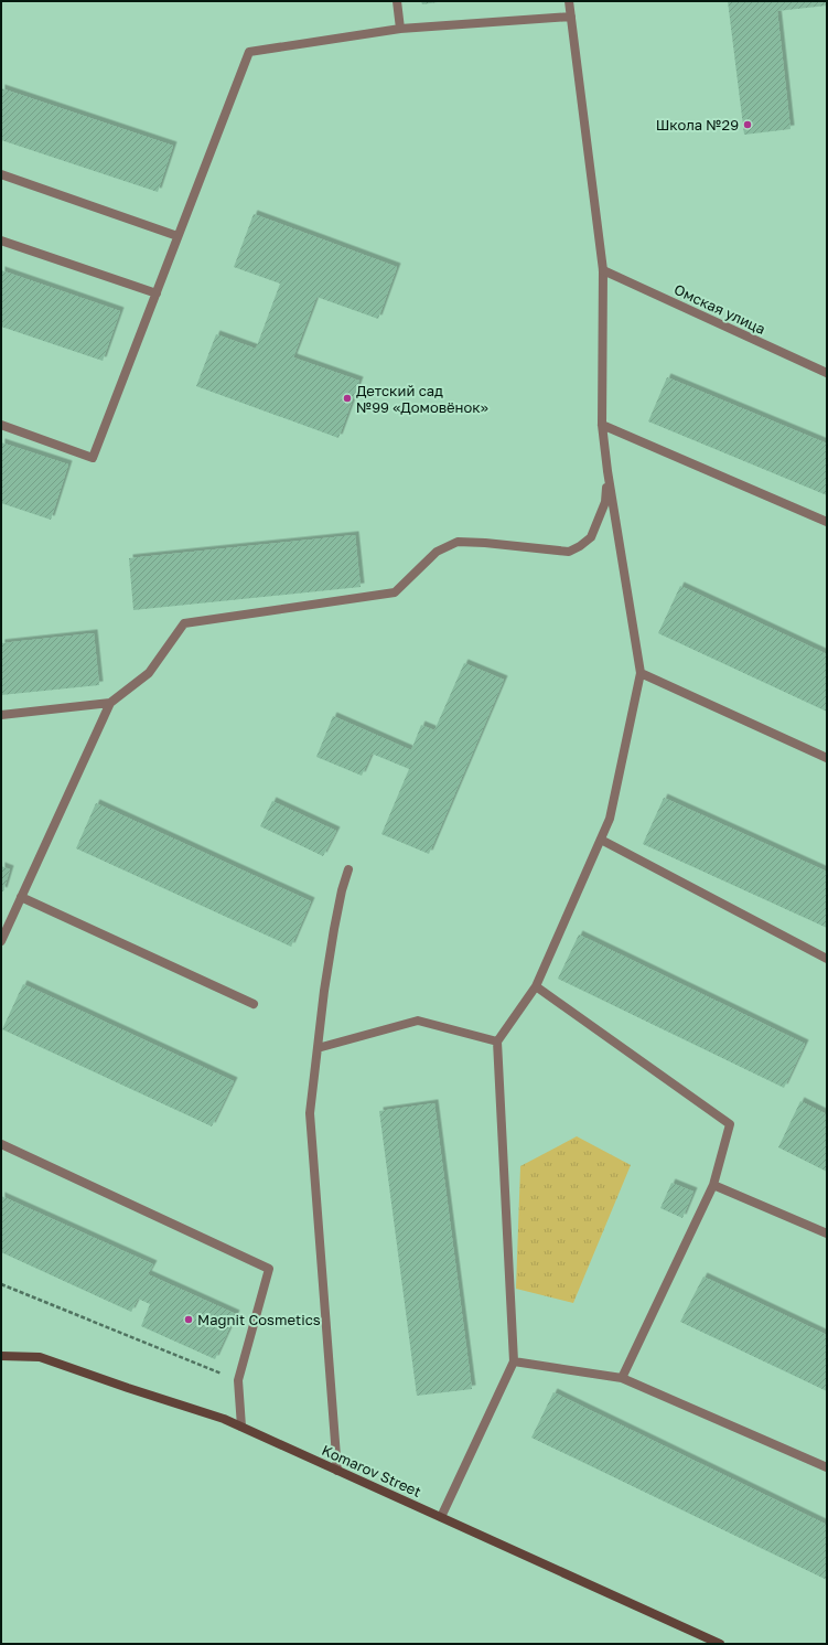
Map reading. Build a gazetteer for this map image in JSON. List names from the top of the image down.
{
  "streets": {
    "main road": ["Komarov Street"],
    "street": ["Омская улица"]
  },
  "places": ["Школа №29", "Детский сад №99 «Домовёнок»", "Magnit Cosmetics"]
}
